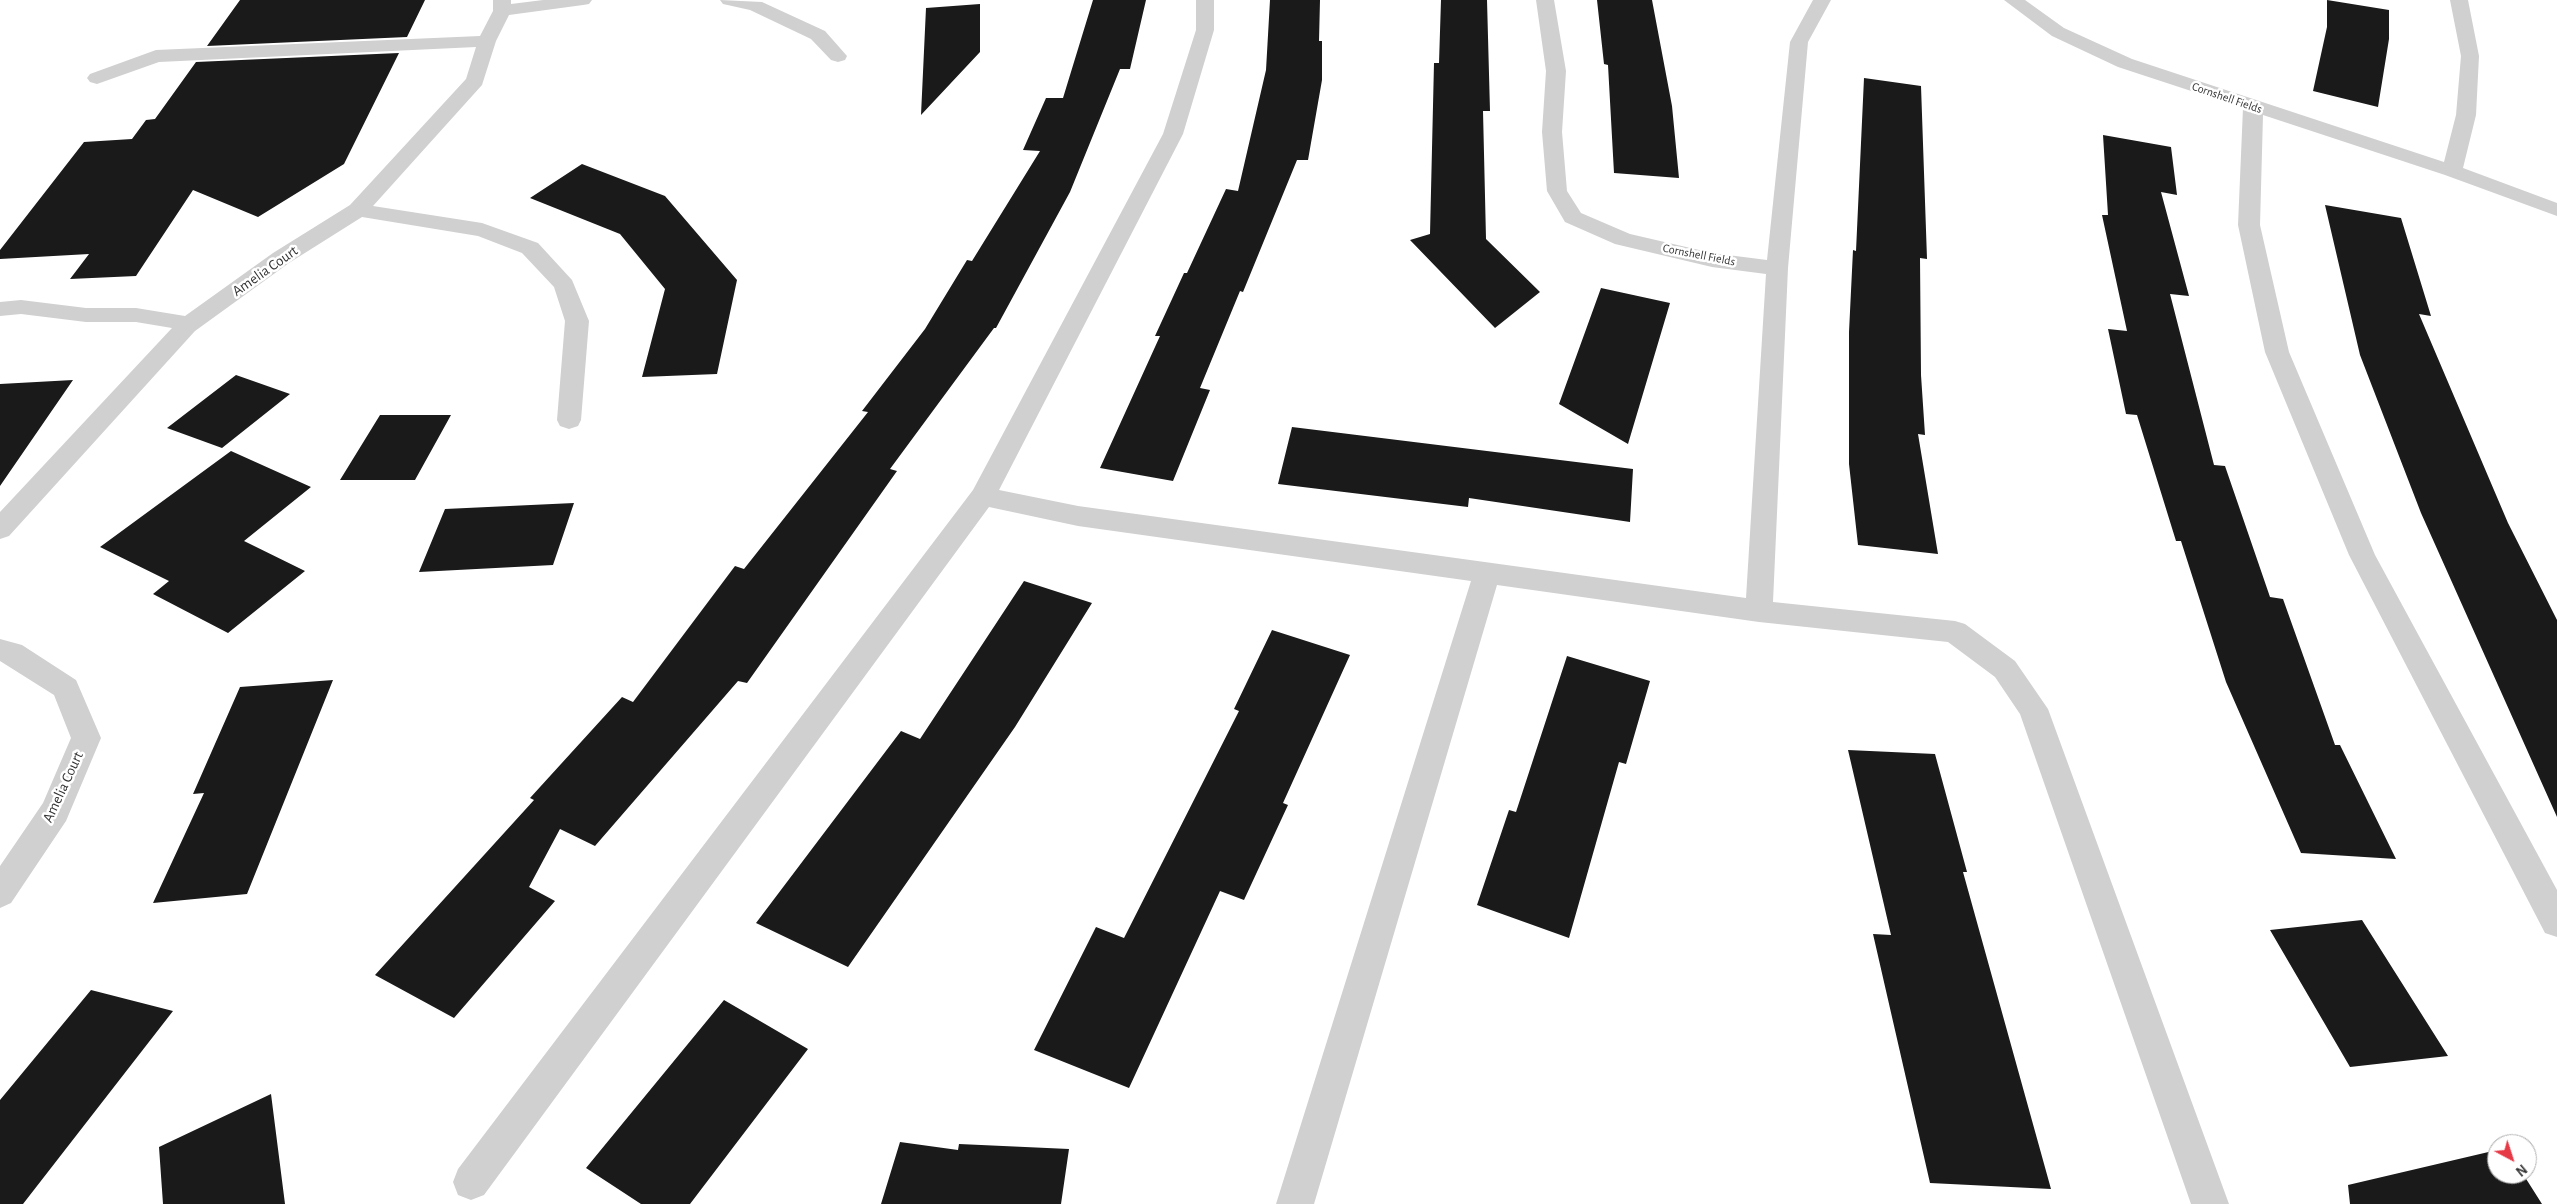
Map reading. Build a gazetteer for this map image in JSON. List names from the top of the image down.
{
  "streets": {
    "street": ["Cornshell Fields", "Amelia Court"]
  },
  "north": "bottom right"
}
